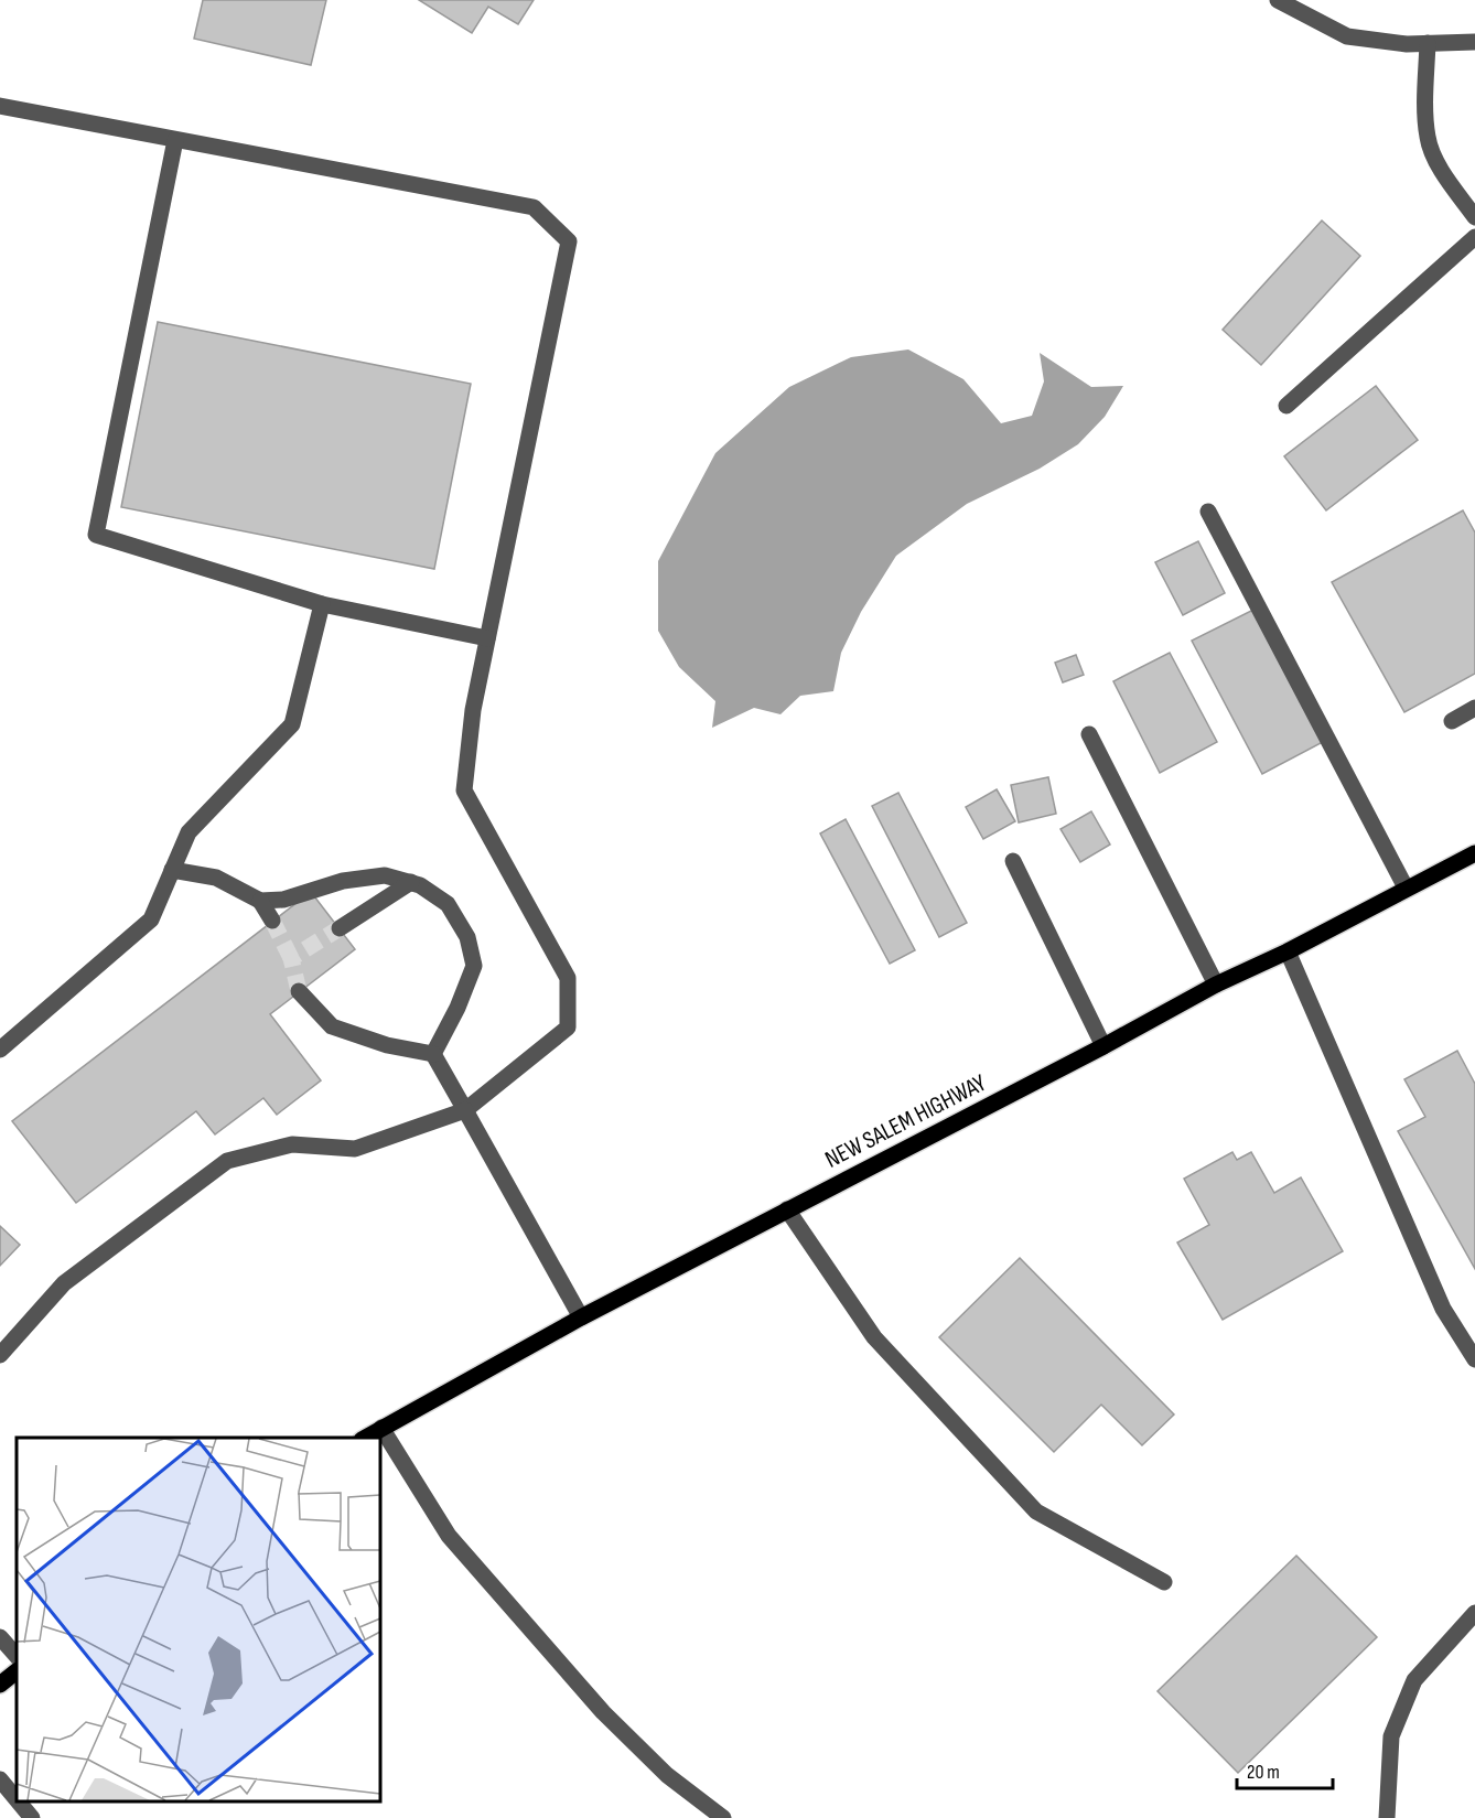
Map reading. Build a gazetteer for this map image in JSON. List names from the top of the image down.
{
  "streets": {
    "main road": ["NEW SALEM HIGHWAY"]
  },
  "scale_bar": "20 m"
}
